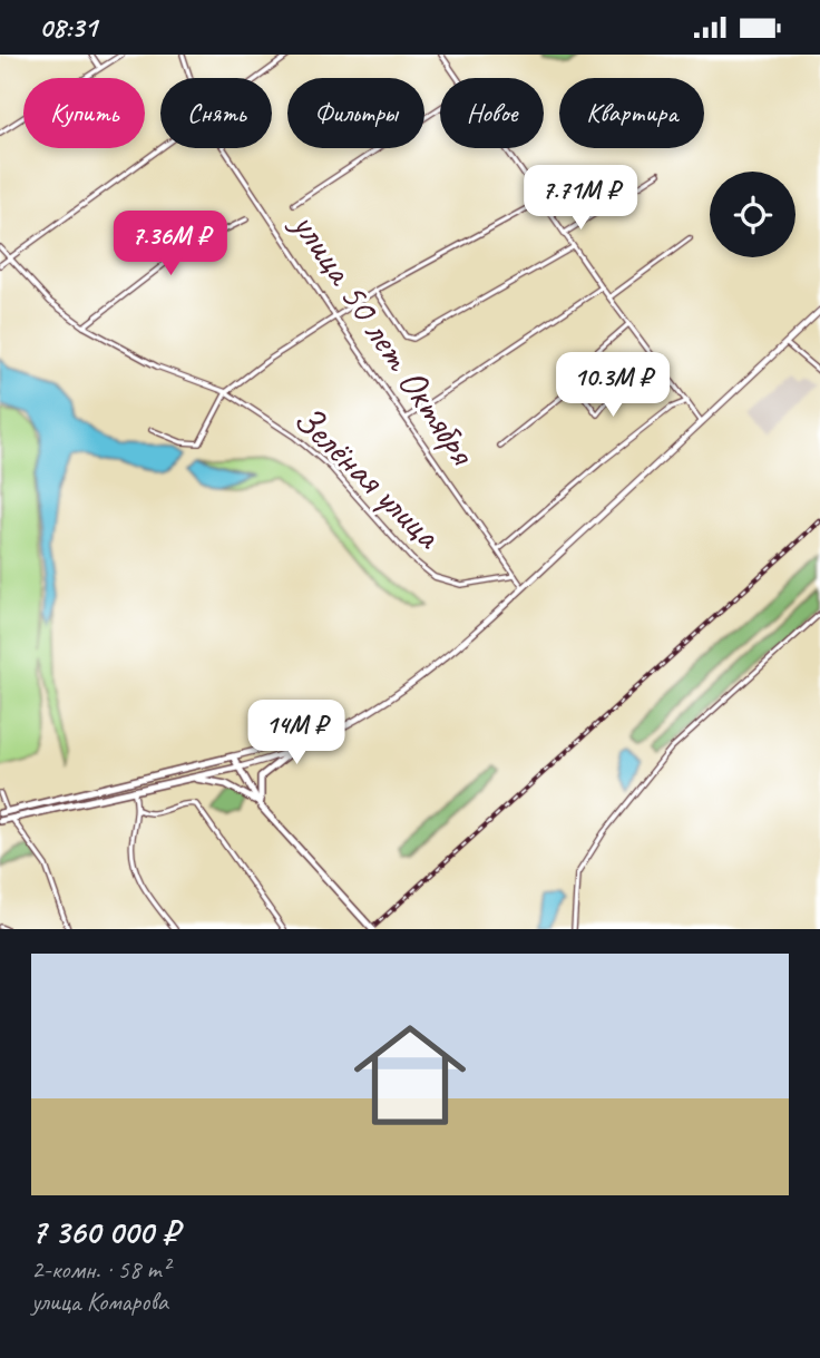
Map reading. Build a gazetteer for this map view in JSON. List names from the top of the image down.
{
  "streets": {
    "street": ["улица 50 лет Октября", "Зелёная улица"]
  },
  "crossings": [
    ["улица 50 лет Октября", "Зелёная улица"]
  ],
  "page": {
    "status": "08:31",
    "chip": [
      "Купить",
      "Снять",
      "Фильтры",
      "Новое",
      "Квартира"
    ],
    "price": [
      "7.71M ₽",
      "7.36M ₽",
      "10.3M ₽",
      "14M ₽"
    ],
    "list": [
      {
        "name": "7 360 000 ₽",
        "note": "2-комн. · 58 m² · улица Комарова"
      }
    ]
  }
}
